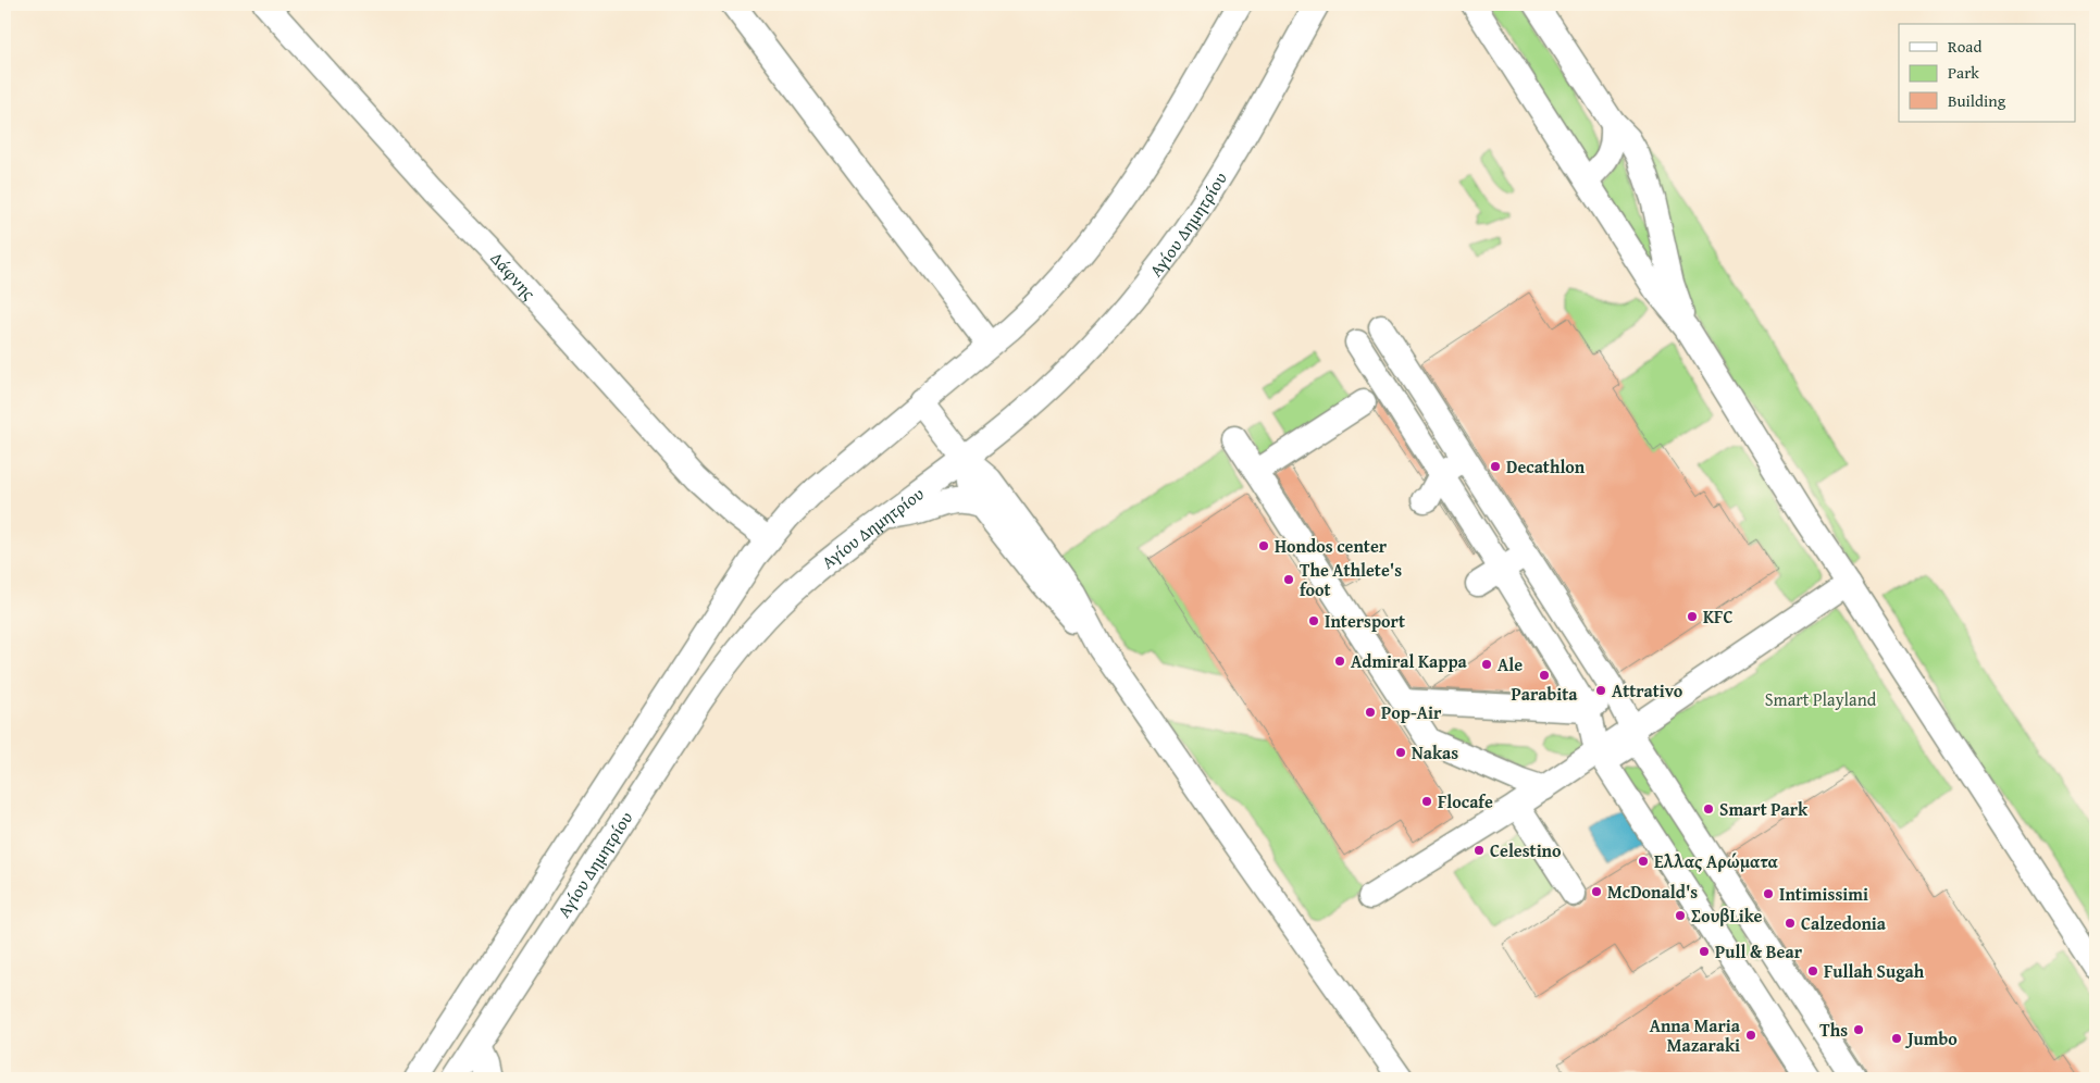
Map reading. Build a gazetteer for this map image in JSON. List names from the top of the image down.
{
  "streets": {
    "street": ["Αγίου Δημητρίου", "Δάφνης"]
  },
  "crossings": [
    ["Αγίου Δημητρίου", "Δάφνης"]
  ],
  "parks": ["Smart Playland"],
  "places": [
    "Decathlon",
    "Hondos center",
    "The Athlete's foot",
    "KFC",
    "Intersport",
    "Admiral Kappa",
    "Ale",
    "Parabita",
    "Attrativo",
    "Pop-Air",
    "Nakas",
    "Flocafe",
    "Smart Park",
    "Celestino",
    "Ελλας Αρώματα",
    "McDonald's",
    "Intimissimi",
    "ΣουβLike",
    "Calzedonia",
    "Pull & Bear",
    "Fullah Sugah",
    "Ths",
    "Anna Maria Mazaraki",
    "Jumbo"
  ],
  "legend": ["Road", "Park", "Building"]
}
